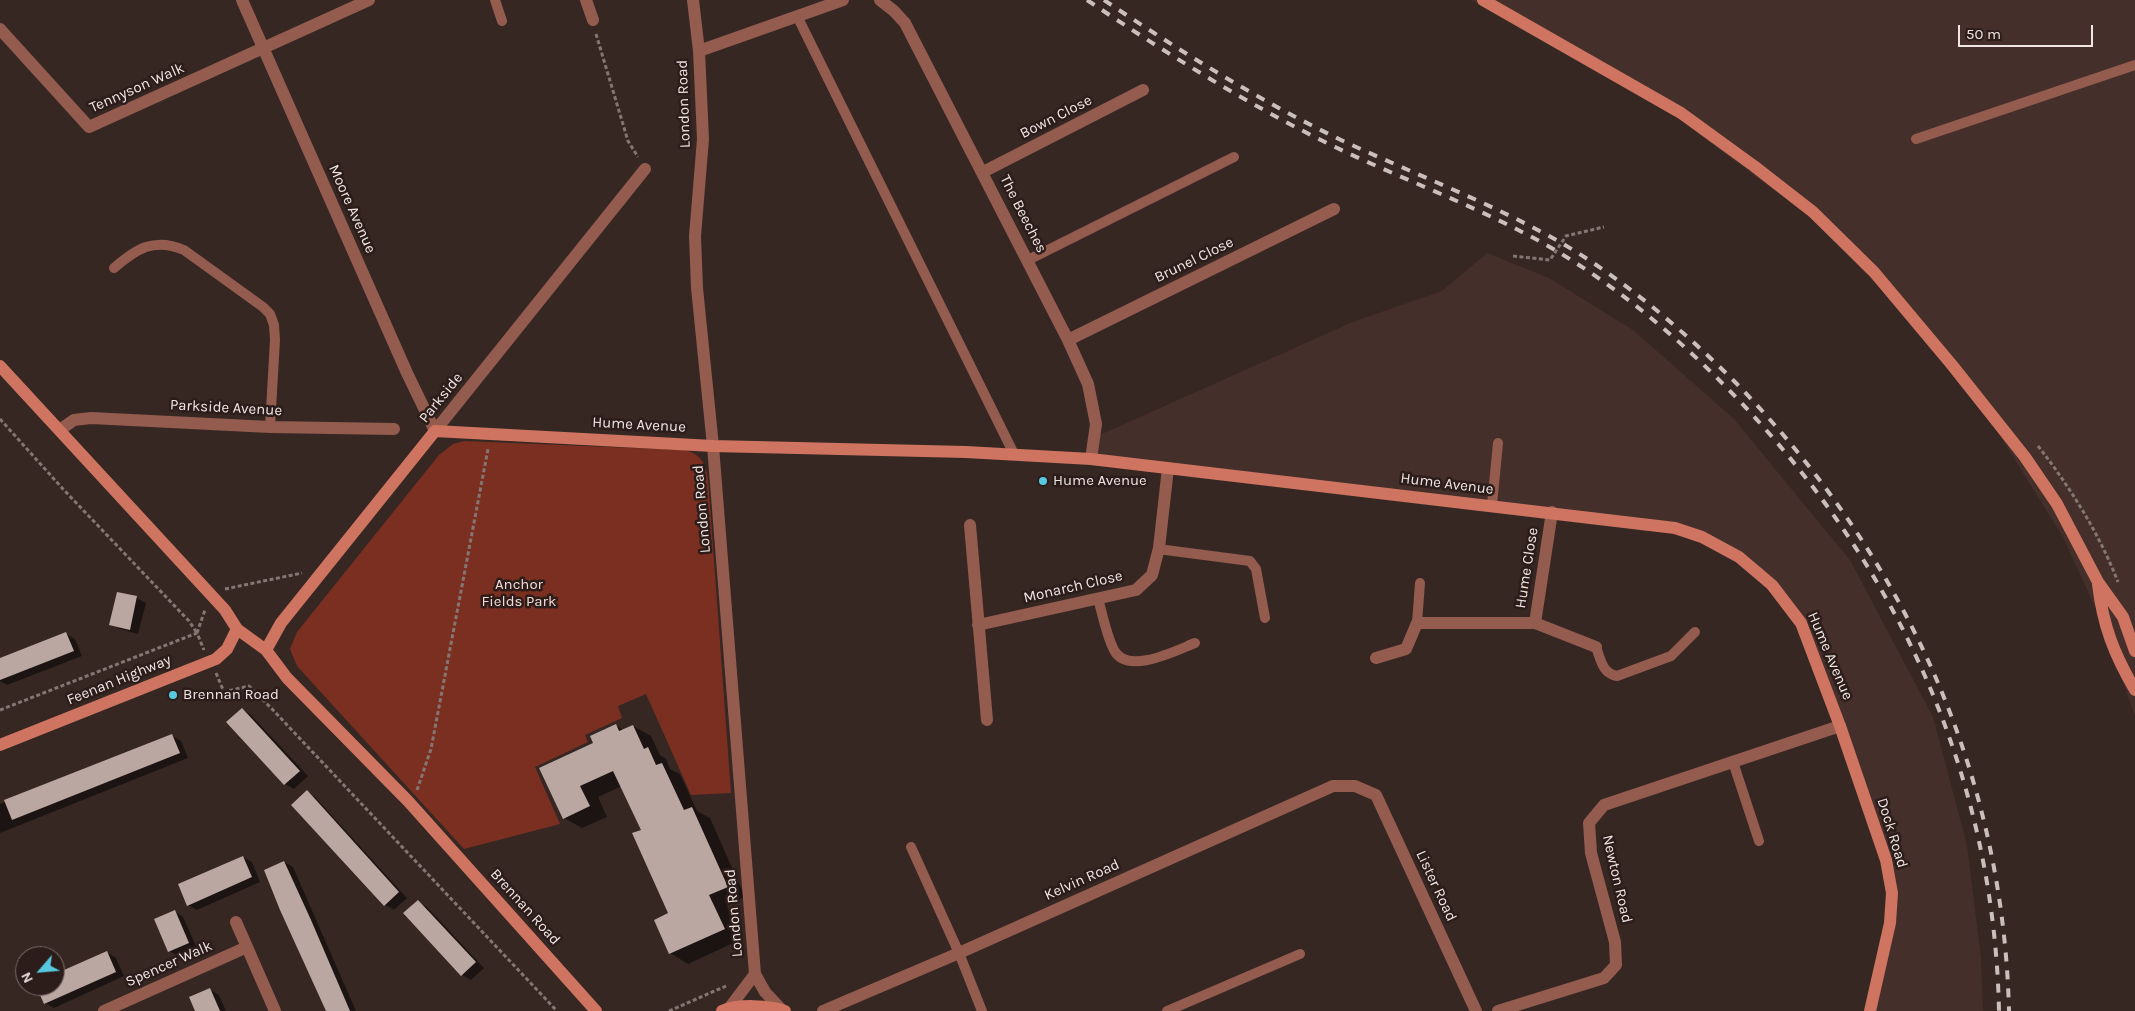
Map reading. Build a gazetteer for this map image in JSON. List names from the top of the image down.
{
  "streets": {
    "street": [
      "Tennyson Walk",
      "London Road",
      "Bown Close",
      "Moore Avenue",
      "The Beeches",
      "Brunel Close",
      "Parkside",
      "Parkside Avenue",
      "Hume Avenue",
      "Hume Close",
      "Monarch Close",
      "Feenan Highway",
      "Dock Road",
      "Newton Road",
      "Kelvin Road",
      "Lister Road",
      "Brennan Road",
      "Spencer Walk"
    ]
  },
  "crossings": [
    ["Tennyson Walk", "Moore Avenue"],
    ["London Road", "Hume Avenue"],
    ["Bown Close", "The Beeches"],
    ["Moore Avenue", "Parkside"],
    ["Moore Avenue", "Hume Avenue"],
    ["The Beeches", "Brunel Close"],
    ["The Beeches", "Hume Avenue"],
    ["Parkside", "Hume Avenue"],
    ["Parkside", "Brennan Road"],
    ["Parkside Avenue", "Brennan Road"],
    ["Hume Avenue", "Hume Close"],
    ["Hume Avenue", "Monarch Close"],
    ["Hume Avenue", "Dock Road"],
    ["Hume Avenue", "Newton Road"],
    ["Feenan Highway", "Brennan Road"],
    ["Dock Road", "Newton Road"],
    ["Kelvin Road", "Lister Road"]
  ],
  "parks": ["Anchor Fields Park"],
  "places": ["Hume Avenue", "Brennan Road"],
  "scale_bar": "50 m",
  "north": "bottom left"
}
